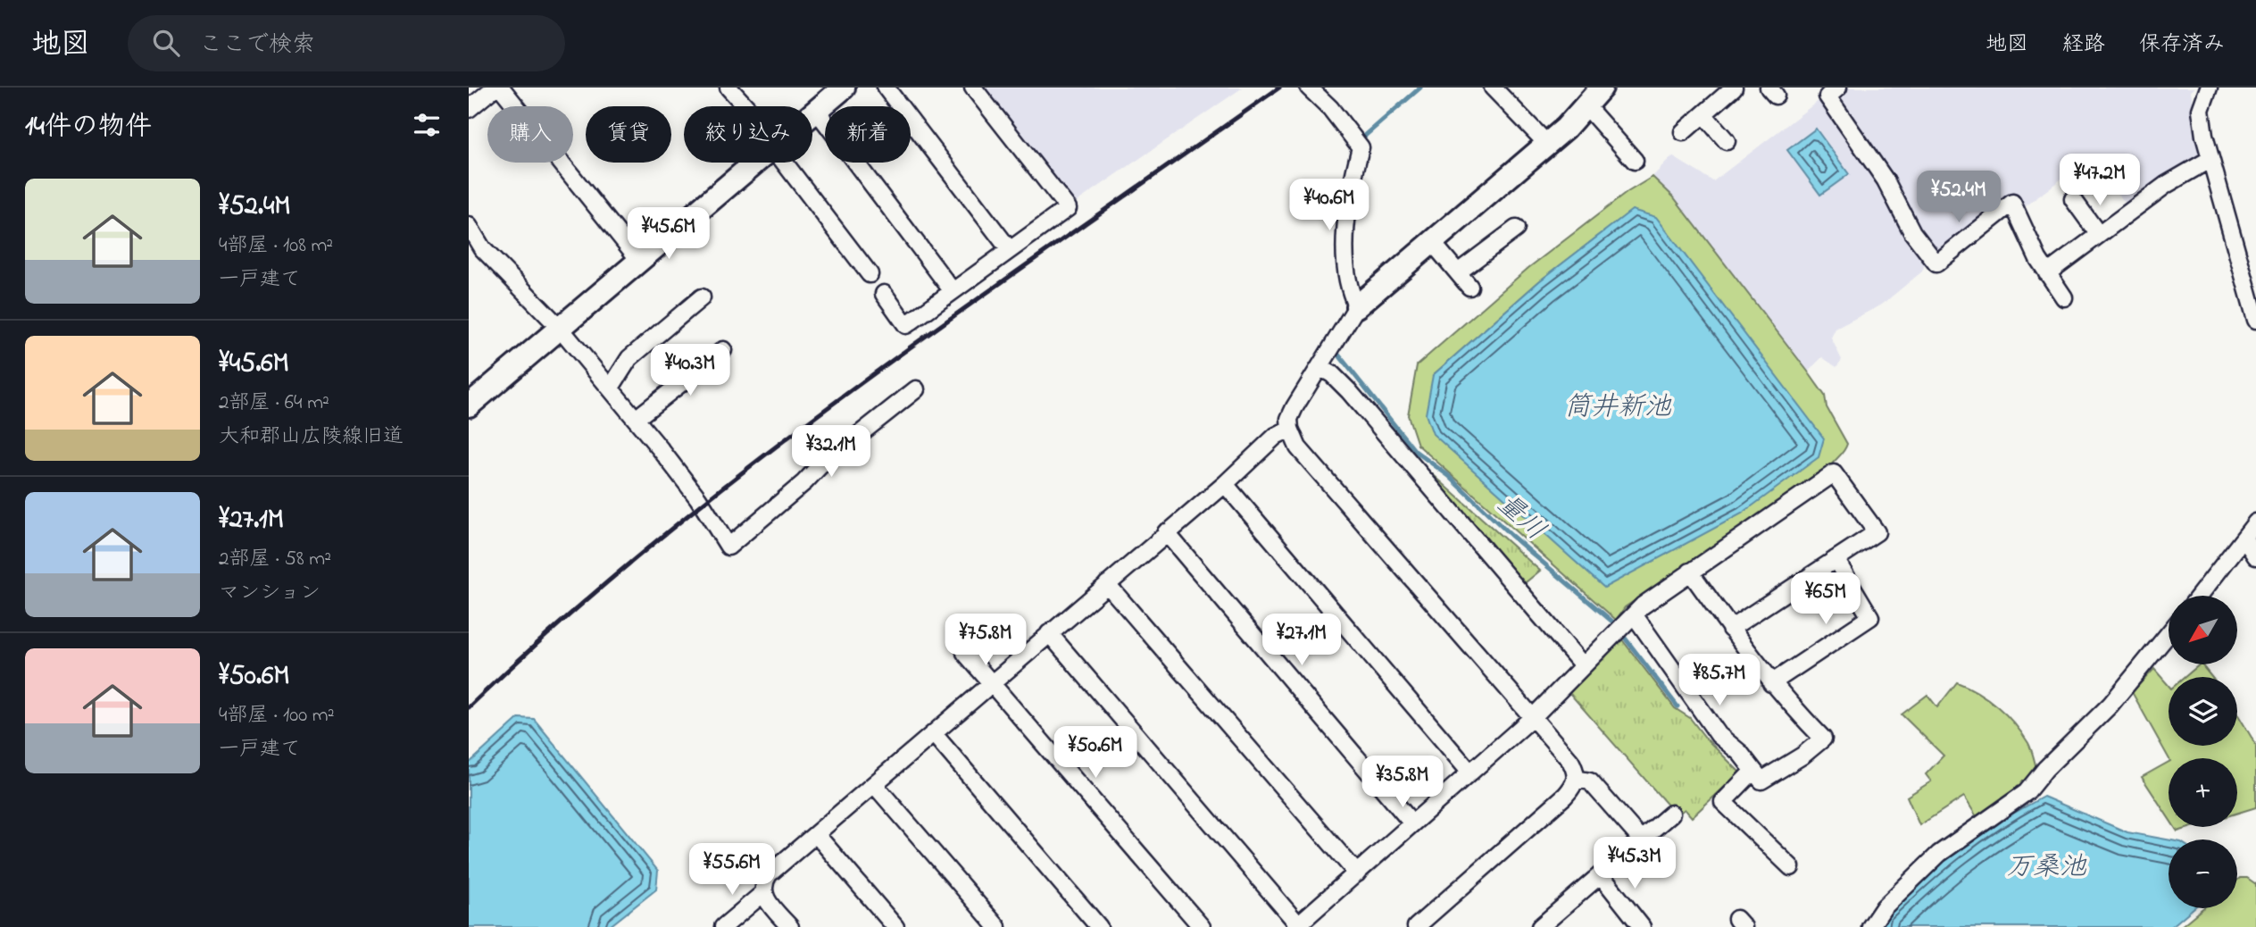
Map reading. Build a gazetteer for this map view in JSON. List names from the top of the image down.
{
  "water": ["筒井新池", "量川", "万桑池"],
  "north": "bottom left",
  "page": {
    "header": "地図",
    "search": "ここで検索",
    "nav": ["地図", "経路", "保存済み"],
    "heading": "14件の物件",
    "chip": [
      "購入",
      "賃貸",
      "絞り込み",
      "新着"
    ],
    "price": [
      "¥47.2M",
      "¥52.4M",
      "¥40.6M",
      "¥45.6M",
      "¥40.3M",
      "¥32.1M",
      "¥65M",
      "¥75.8M",
      "¥27.1M",
      "¥85.7M",
      "¥50.6M",
      "¥35.8M",
      "¥45.3M",
      "¥55.6M"
    ],
    "list": [
      {
        "name": "¥52.4M",
        "note": "4部屋 · 108 m² · 一戸建て"
      },
      {
        "name": "¥45.6M",
        "note": "2部屋 · 64 m² · 大和郡山広陵線旧道"
      },
      {
        "name": "¥27.1M",
        "note": "2部屋 · 58 m² · マンション"
      },
      {
        "name": "¥50.6M",
        "note": "4部屋 · 100 m² · 一戸建て"
      }
    ],
    "map_buttons": ["+", "−"]
  }
}
